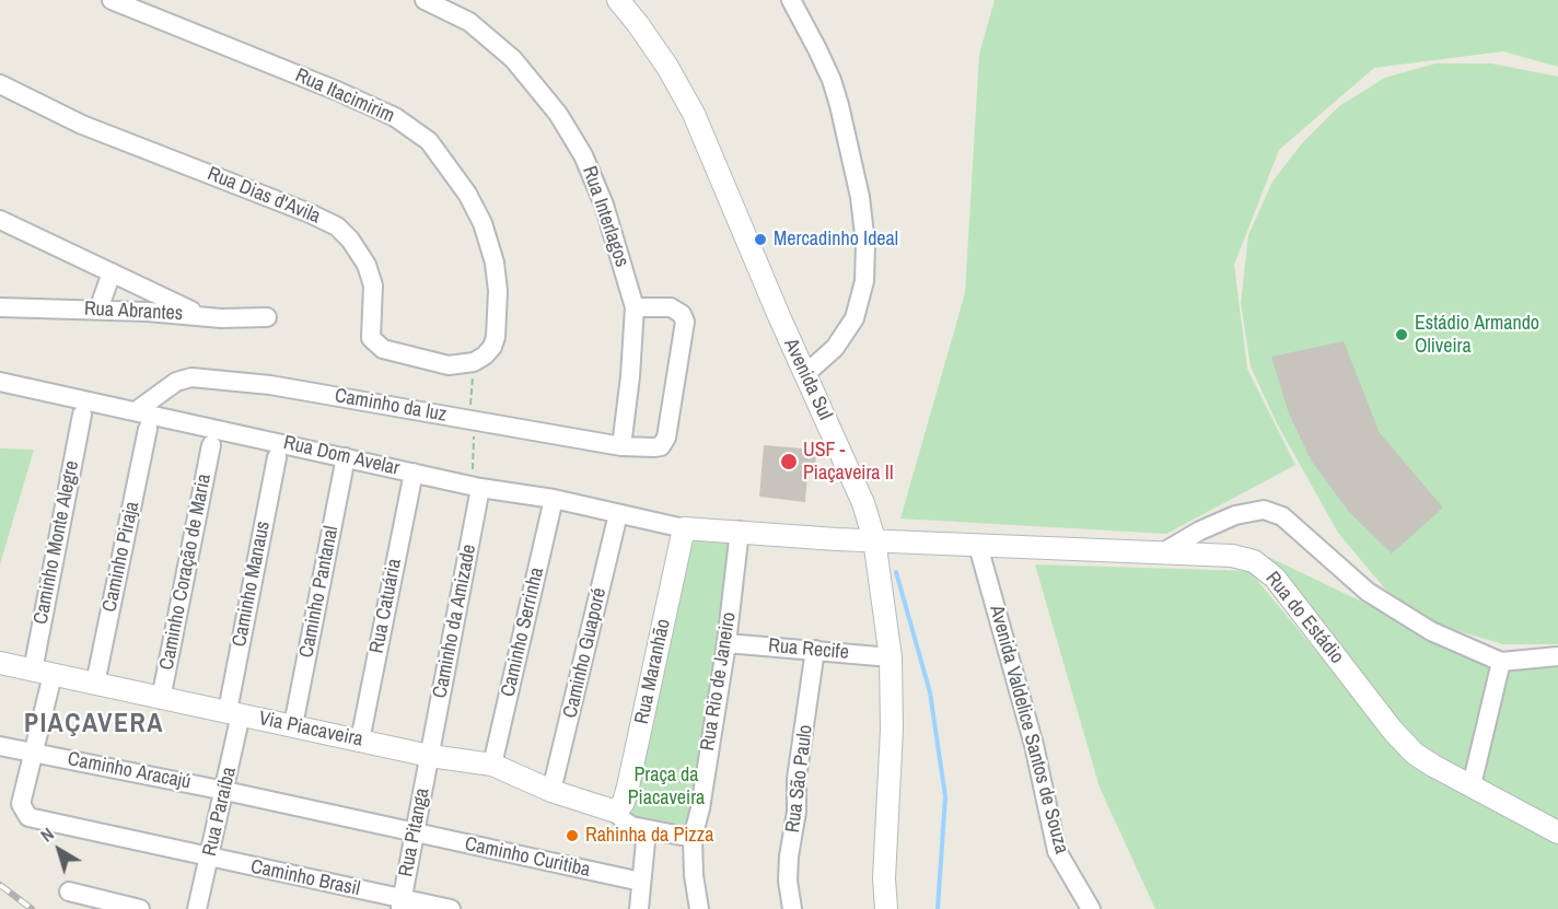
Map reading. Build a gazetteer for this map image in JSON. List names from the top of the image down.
{
  "streets": {
    "street": [
      "Rua Itacimirim",
      "Rua Dias d'Avila",
      "Rua Interlagos",
      "Rua Abrantes",
      "Avenida Sul",
      "Caminho da luz",
      "Rua Dom Avelar",
      "Caminho Monte Alegre",
      "Caminho Piraja",
      "Caminho Coração de Maria",
      "Caminho Manaus",
      "Caminho Pantanal",
      "Rua Catuária",
      "Rua do Estádio",
      "Caminho da Amizade",
      "Caminho Serrinha",
      "Rua Recife",
      "Caminho Guaporé",
      "Rua Maranhão",
      "Rua Rio de Janeiro",
      "Via Piacaveira",
      "Avenida Valdelice Santos de Souza",
      "Caminho Aracajú",
      "Rua São Paulo",
      "Rua Paraíba",
      "Rua Pitanga",
      "Caminho Curitiba",
      "Caminho Brasil"
    ]
  },
  "crossings": [
    ["Rua Itacimirim", "Rua Dias d'Avila"],
    ["Rua Interlagos", "Caminho da luz"],
    ["Avenida Sul", "Rua do Estádio"],
    ["Avenida Sul", "Rua Recife"],
    ["Caminho da luz", "Rua Dom Avelar"],
    ["Rua Dom Avelar", "Caminho Pantanal"],
    ["Rua Dom Avelar", "Rua Catuária"],
    ["Rua Dom Avelar", "Rua do Estádio"],
    ["Rua Dom Avelar", "Caminho da Amizade"],
    ["Rua Dom Avelar", "Caminho Serrinha"],
    ["Rua Dom Avelar", "Caminho Guaporé"],
    ["Rua Dom Avelar", "Rua Maranhão"],
    ["Caminho Monte Alegre", "Via Piacaveira"],
    ["Caminho Piraja", "Via Piacaveira"],
    ["Caminho Coração de Maria", "Via Piacaveira"],
    ["Caminho Manaus", "Via Piacaveira"],
    ["Caminho Manaus", "Rua Paraíba"],
    ["Caminho Pantanal", "Via Piacaveira"],
    ["Rua Catuária", "Via Piacaveira"],
    ["Rua do Estádio", "Rua Maranhão"],
    ["Rua do Estádio", "Rua Rio de Janeiro"],
    ["Rua do Estádio", "Avenida Valdelice Santos de Souza"],
    ["Caminho da Amizade", "Via Piacaveira"],
    ["Caminho da Amizade", "Rua Pitanga"],
    ["Caminho Serrinha", "Via Piacaveira"],
    ["Rua Recife", "Rua Rio de Janeiro"],
    ["Rua Recife", "Rua São Paulo"],
    ["Caminho Guaporé", "Via Piacaveira"],
    ["Rua Maranhão", "Via Piacaveira"],
    ["Via Piacaveira", "Rua Paraíba"],
    ["Via Piacaveira", "Rua Pitanga"],
    ["Caminho Aracajú", "Rua Paraíba"],
    ["Caminho Aracajú", "Rua Pitanga"],
    ["Caminho Aracajú", "Caminho Curitiba"],
    ["Caminho Aracajú", "Caminho Brasil"],
    ["Rua Paraíba", "Caminho Brasil"],
    ["Rua Pitanga", "Caminho Curitiba"],
    ["Rua Pitanga", "Caminho Brasil"]
  ],
  "districts": ["PIAÇAVERA"],
  "parks": ["Praça da Piacaveira"],
  "places": [
    "Mercadinho Ideal",
    "Estádio Armando Oliveira",
    "USF - Piaçaveira II",
    "Rahinha da Pizza"
  ],
  "north": "top left"
}
